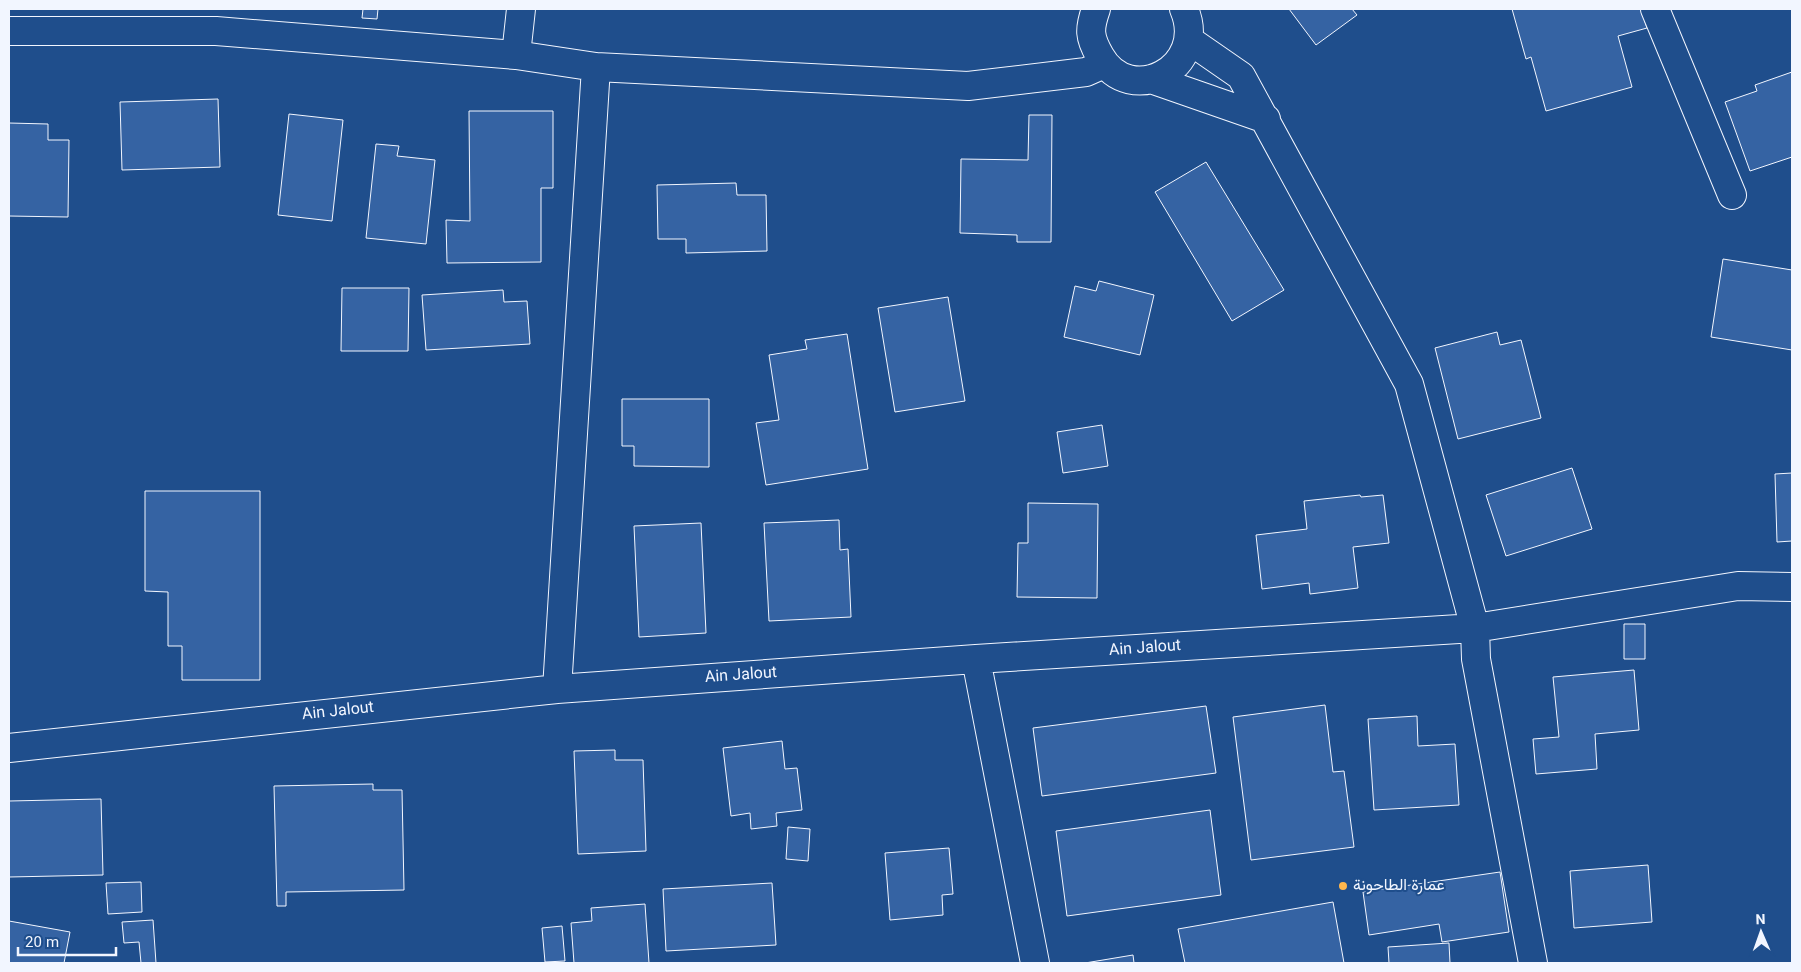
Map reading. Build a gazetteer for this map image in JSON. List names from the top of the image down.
{
  "streets": {
    "street": ["Ain Jalout"]
  },
  "places": ["عمارة الطاحونة"],
  "scale_bar": "20 m",
  "north": "top"
}
